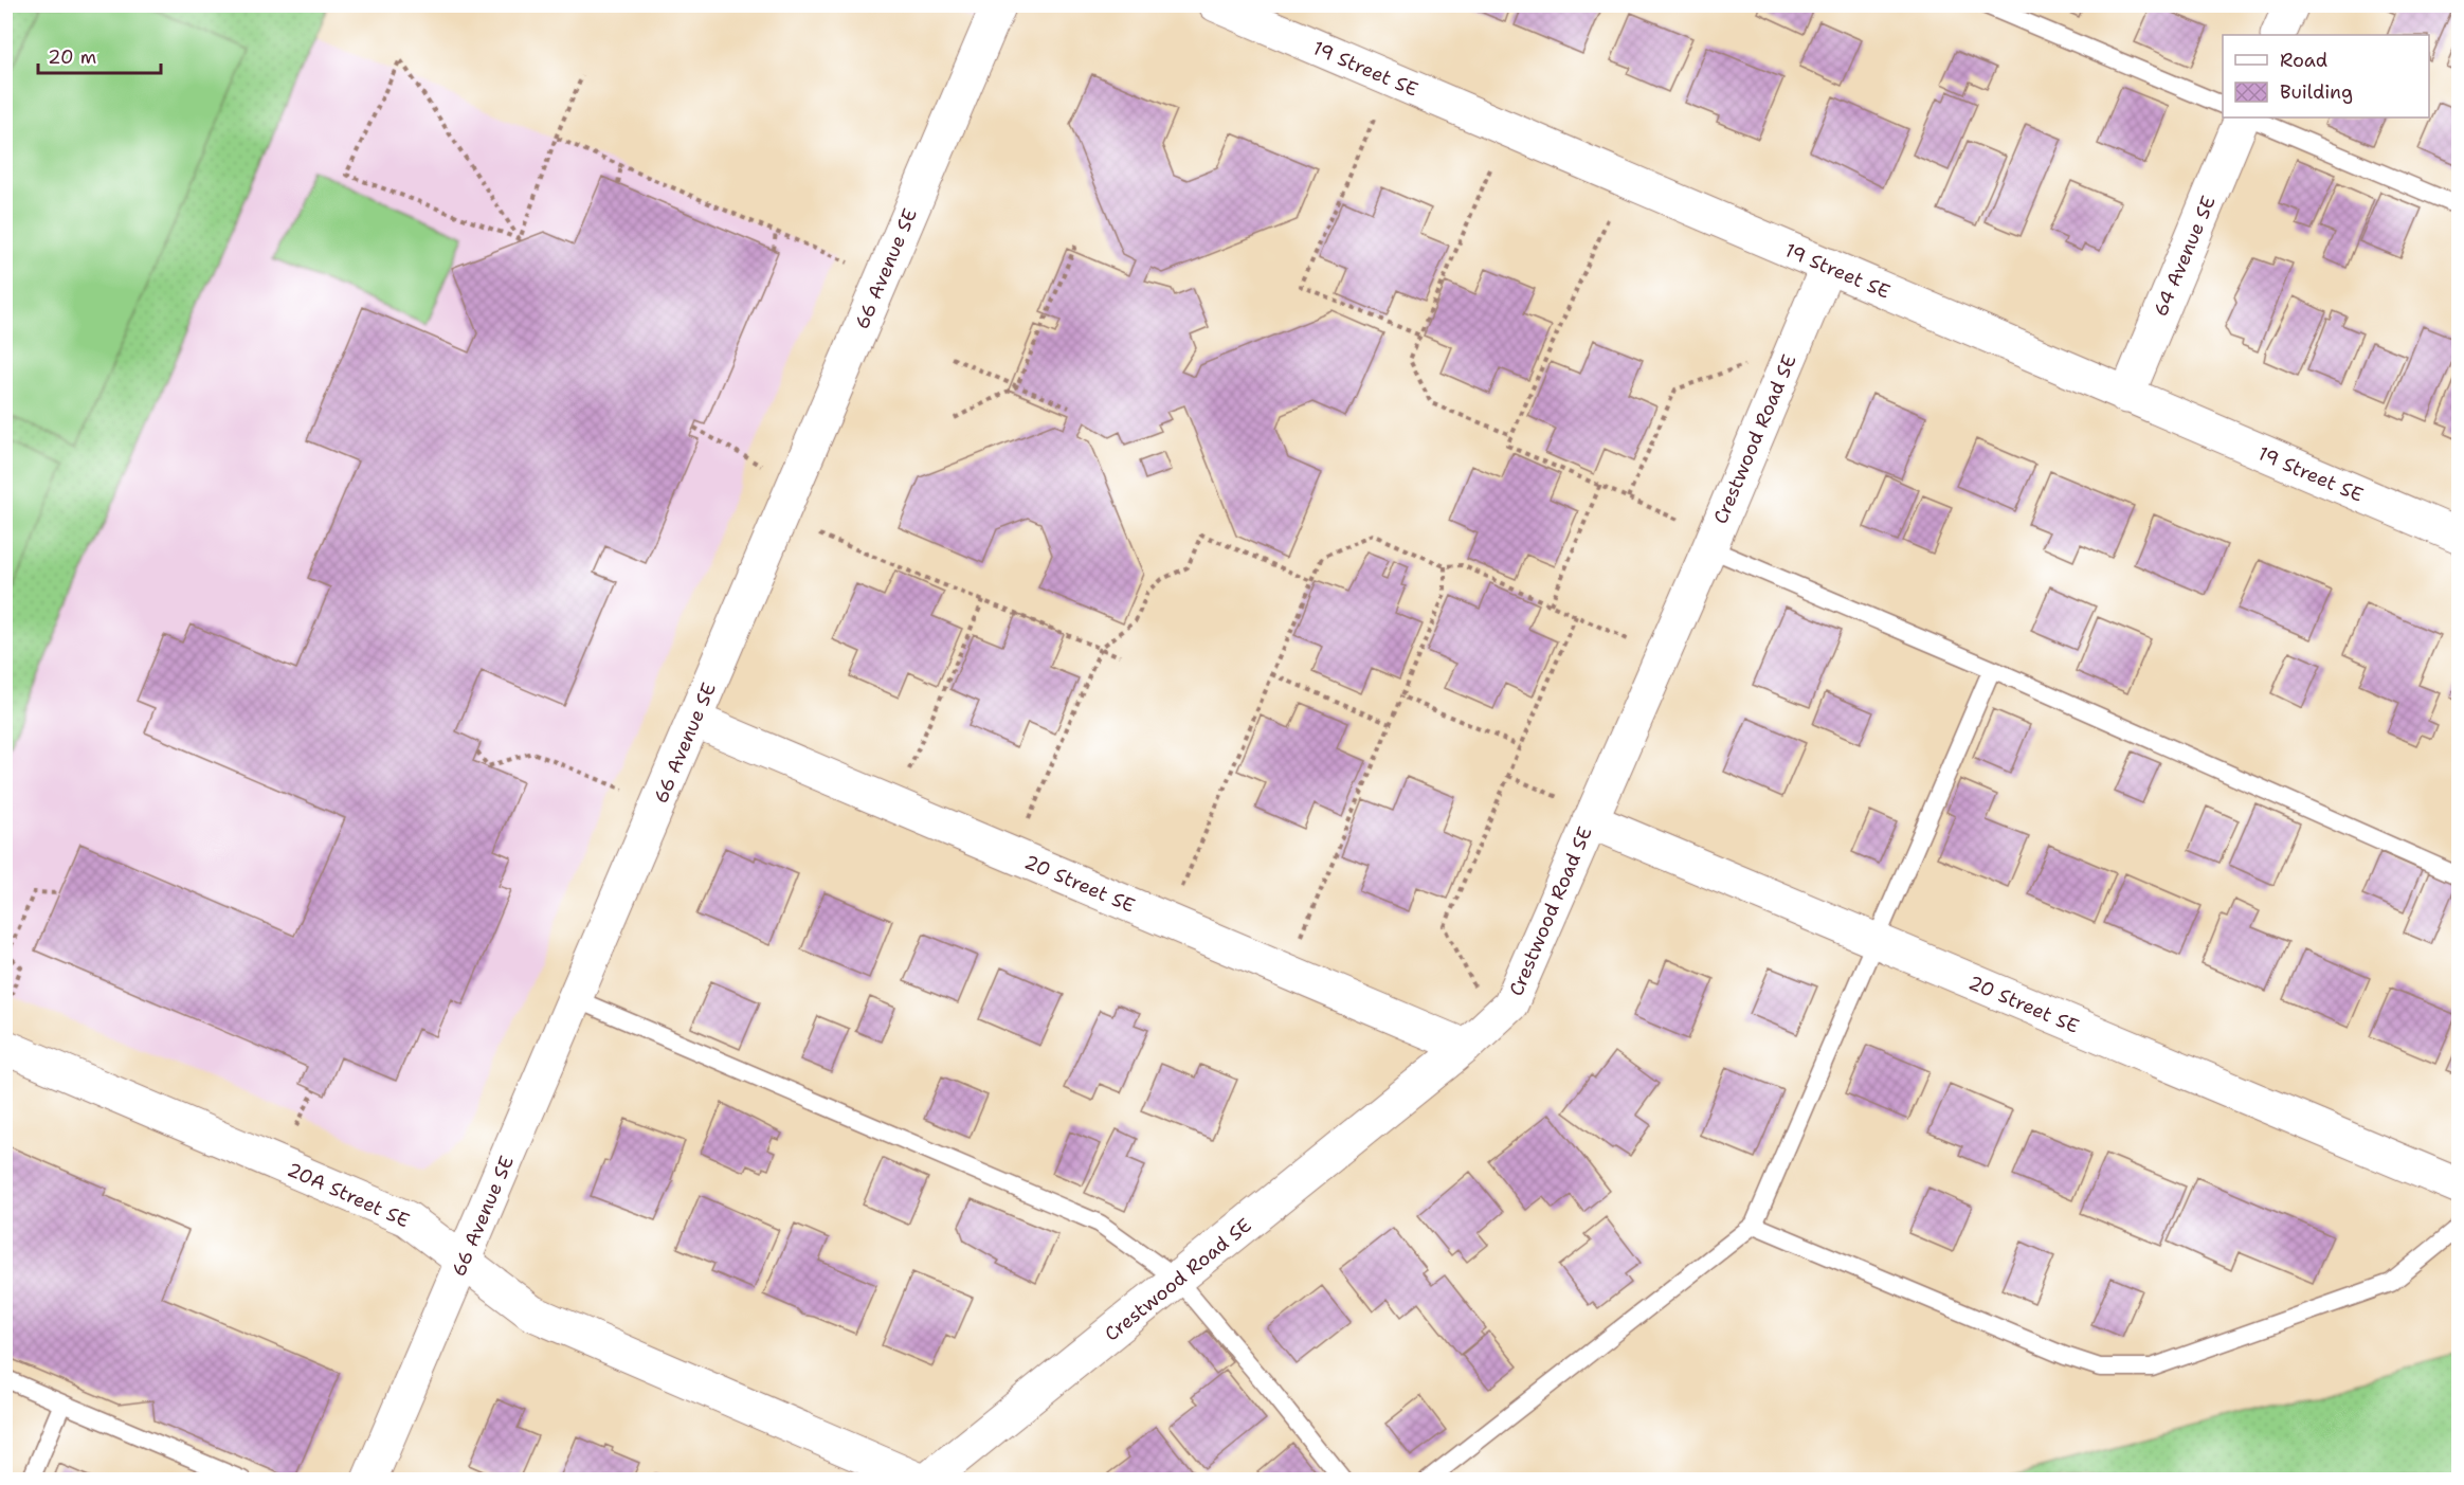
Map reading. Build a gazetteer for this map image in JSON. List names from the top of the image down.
{
  "streets": {
    "street": [
      "19 Street SE",
      "64 Avenue SE",
      "66 Avenue SE",
      "Crestwood Road SE",
      "20 Street SE",
      "20A Street SE"
    ]
  },
  "crossings": [
    ["19 Street SE", "64 Avenue SE"],
    ["19 Street SE", "Crestwood Road SE"],
    ["66 Avenue SE", "20 Street SE"],
    ["66 Avenue SE", "20A Street SE"],
    ["Crestwood Road SE", "20 Street SE"]
  ],
  "legend": ["Road", "Building"],
  "scale_bar": "20 m"
}
